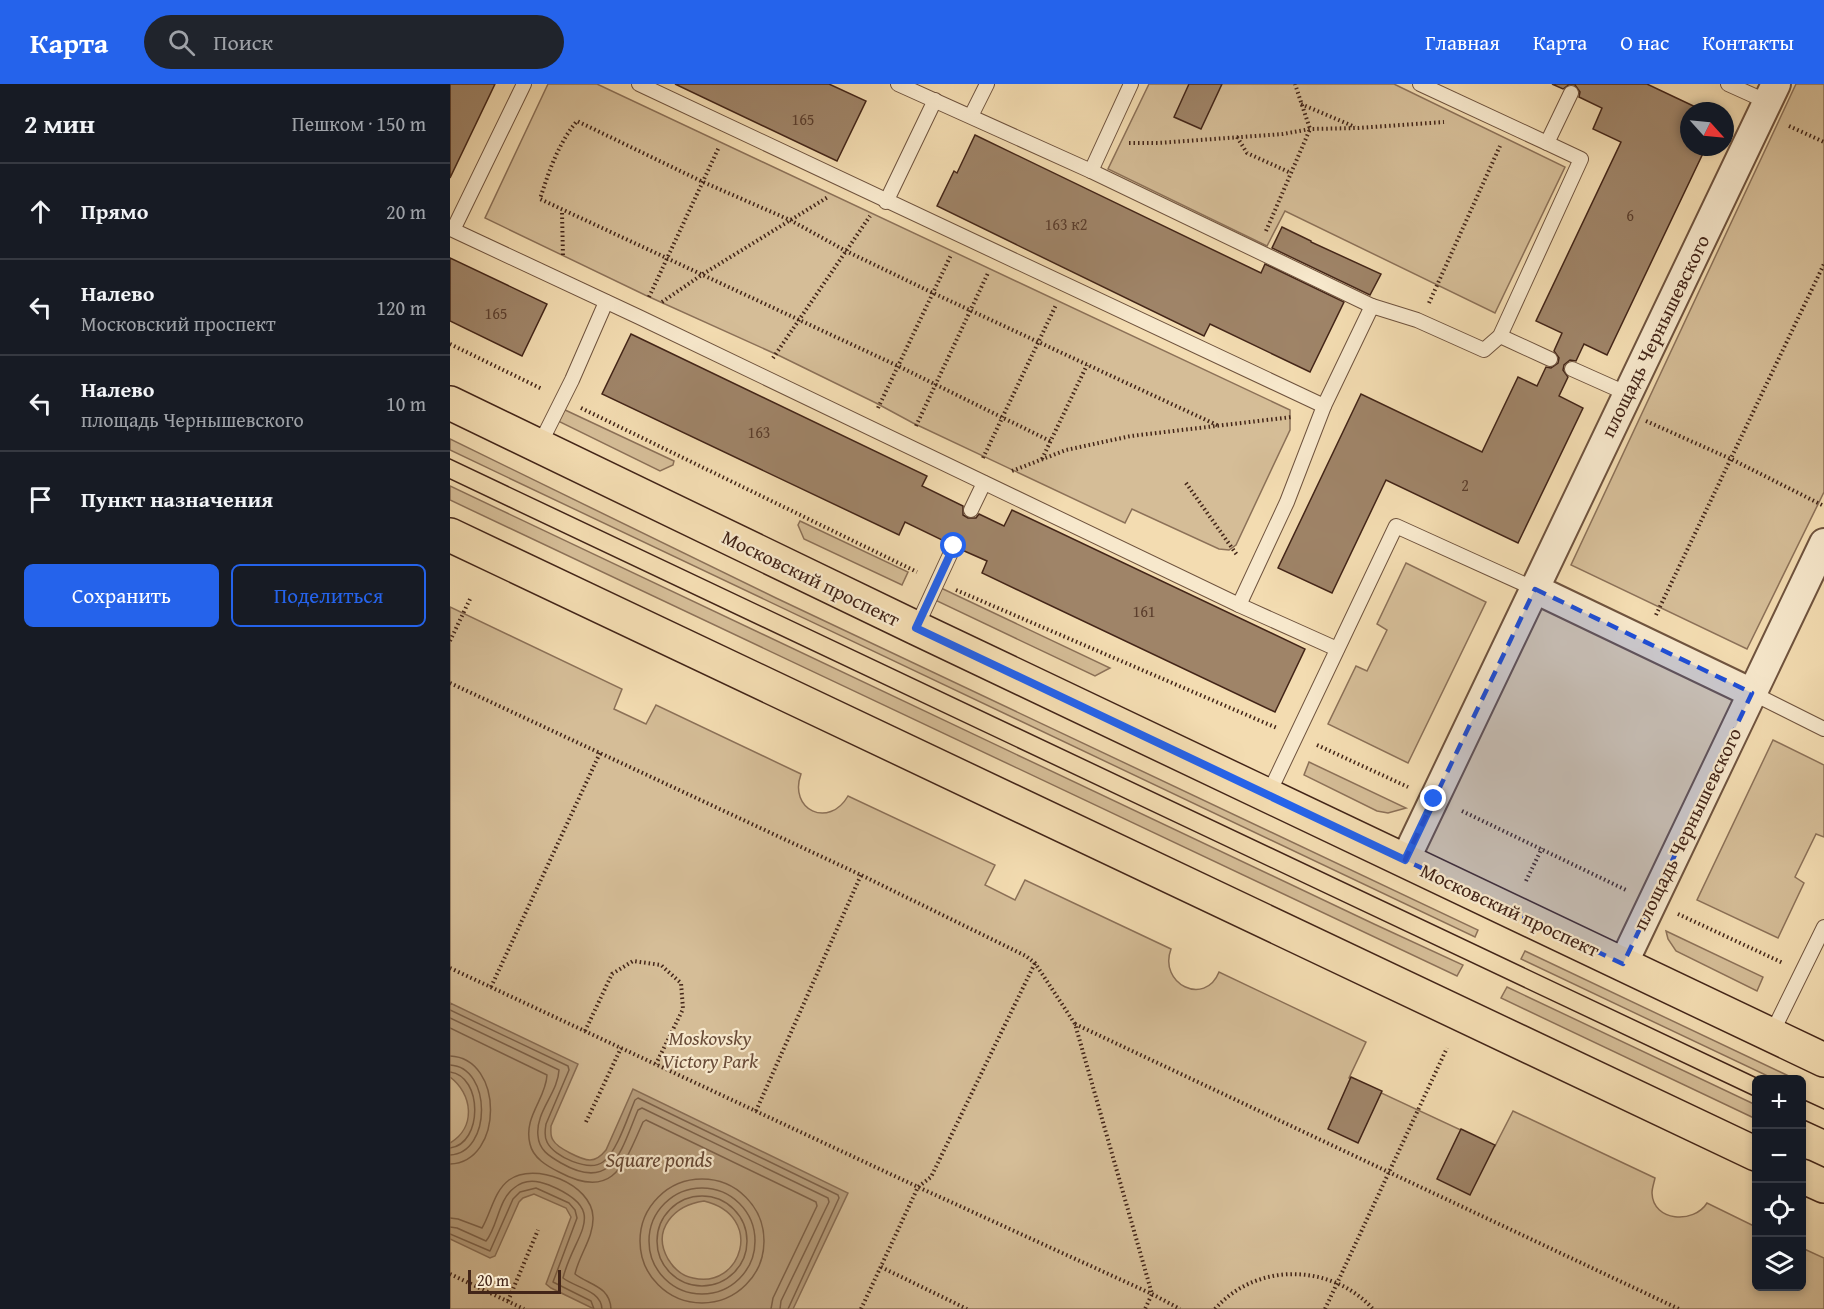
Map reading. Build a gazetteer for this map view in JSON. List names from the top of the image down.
{
  "streets": {
    "main road": ["Московский проспект"],
    "street": ["площадь Чернышевского"]
  },
  "crossings": [
    ["площадь Чернышевского", "Московский проспект"]
  ],
  "water": ["Square ponds"],
  "parks": ["Moskovsky Victory Park"],
  "house_numbers": [
    "165",
    "6",
    "163 к2",
    "165",
    "163",
    "2",
    "161"
  ],
  "scale_bar": "20 m",
  "north": "bottom right",
  "page": {
    "header": "Карта",
    "search": "Поиск",
    "nav": [
      "Главная",
      "Карта",
      "О нас",
      "Контакты"
    ],
    "heading": ["2 мин", "Пешком · 150 m"],
    "list": [
      ["Прямо", "20 m"],
      ["Налево", "Московский проспект", "120 m"],
      ["Налево", "площадь Чернышевского", "10 m"],
      "Пункт назначения"
    ],
    "buttons": ["Сохранить", "Поделиться"],
    "map_buttons": ["+", "−"],
    "scale": "20 m"
  }
}
